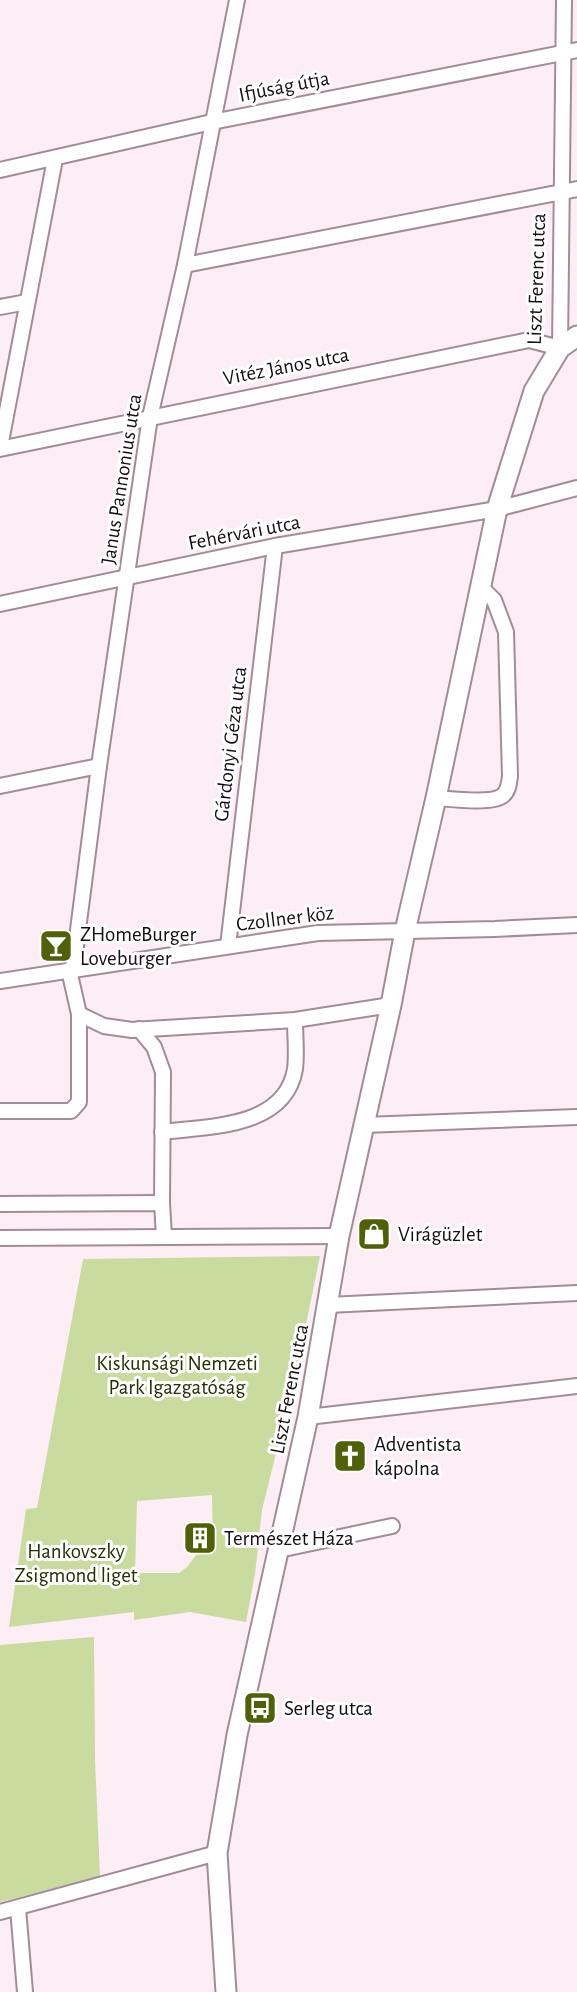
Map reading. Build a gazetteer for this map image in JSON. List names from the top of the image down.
{
  "streets": {
    "street": [
      "Ifjúság útja",
      "Liszt Ferenc utca",
      "Vitéz János utca",
      "Janus Pannonius utca",
      "Fehérvári utca",
      "Gárdonyi Géza utca",
      "Czollner köz"
    ]
  },
  "crossings": [
    ["Ifjúság útja", "Liszt Ferenc utca"],
    ["Ifjúság útja", "Janus Pannonius utca"],
    ["Liszt Ferenc utca", "Vitéz János utca"],
    ["Liszt Ferenc utca", "Fehérvári utca"],
    ["Liszt Ferenc utca", "Czollner köz"],
    ["Vitéz János utca", "Janus Pannonius utca"],
    ["Janus Pannonius utca", "Fehérvári utca"],
    ["Janus Pannonius utca", "Czollner köz"],
    ["Fehérvári utca", "Gárdonyi Géza utca"],
    ["Gárdonyi Géza utca", "Czollner köz"]
  ],
  "parks": ["Kiskunsági Nemzeti Park Igazgatóság", "Hankovszky Zsigmond liget"],
  "places": {
    "bar": ["ZHomeBurger Loveburger"],
    "shop": ["Virágüzlet"],
    "church": ["Adventista kápolna"],
    "building": ["Természet Háza"],
    "bus stop": ["Serleg utca"]
  }
}
